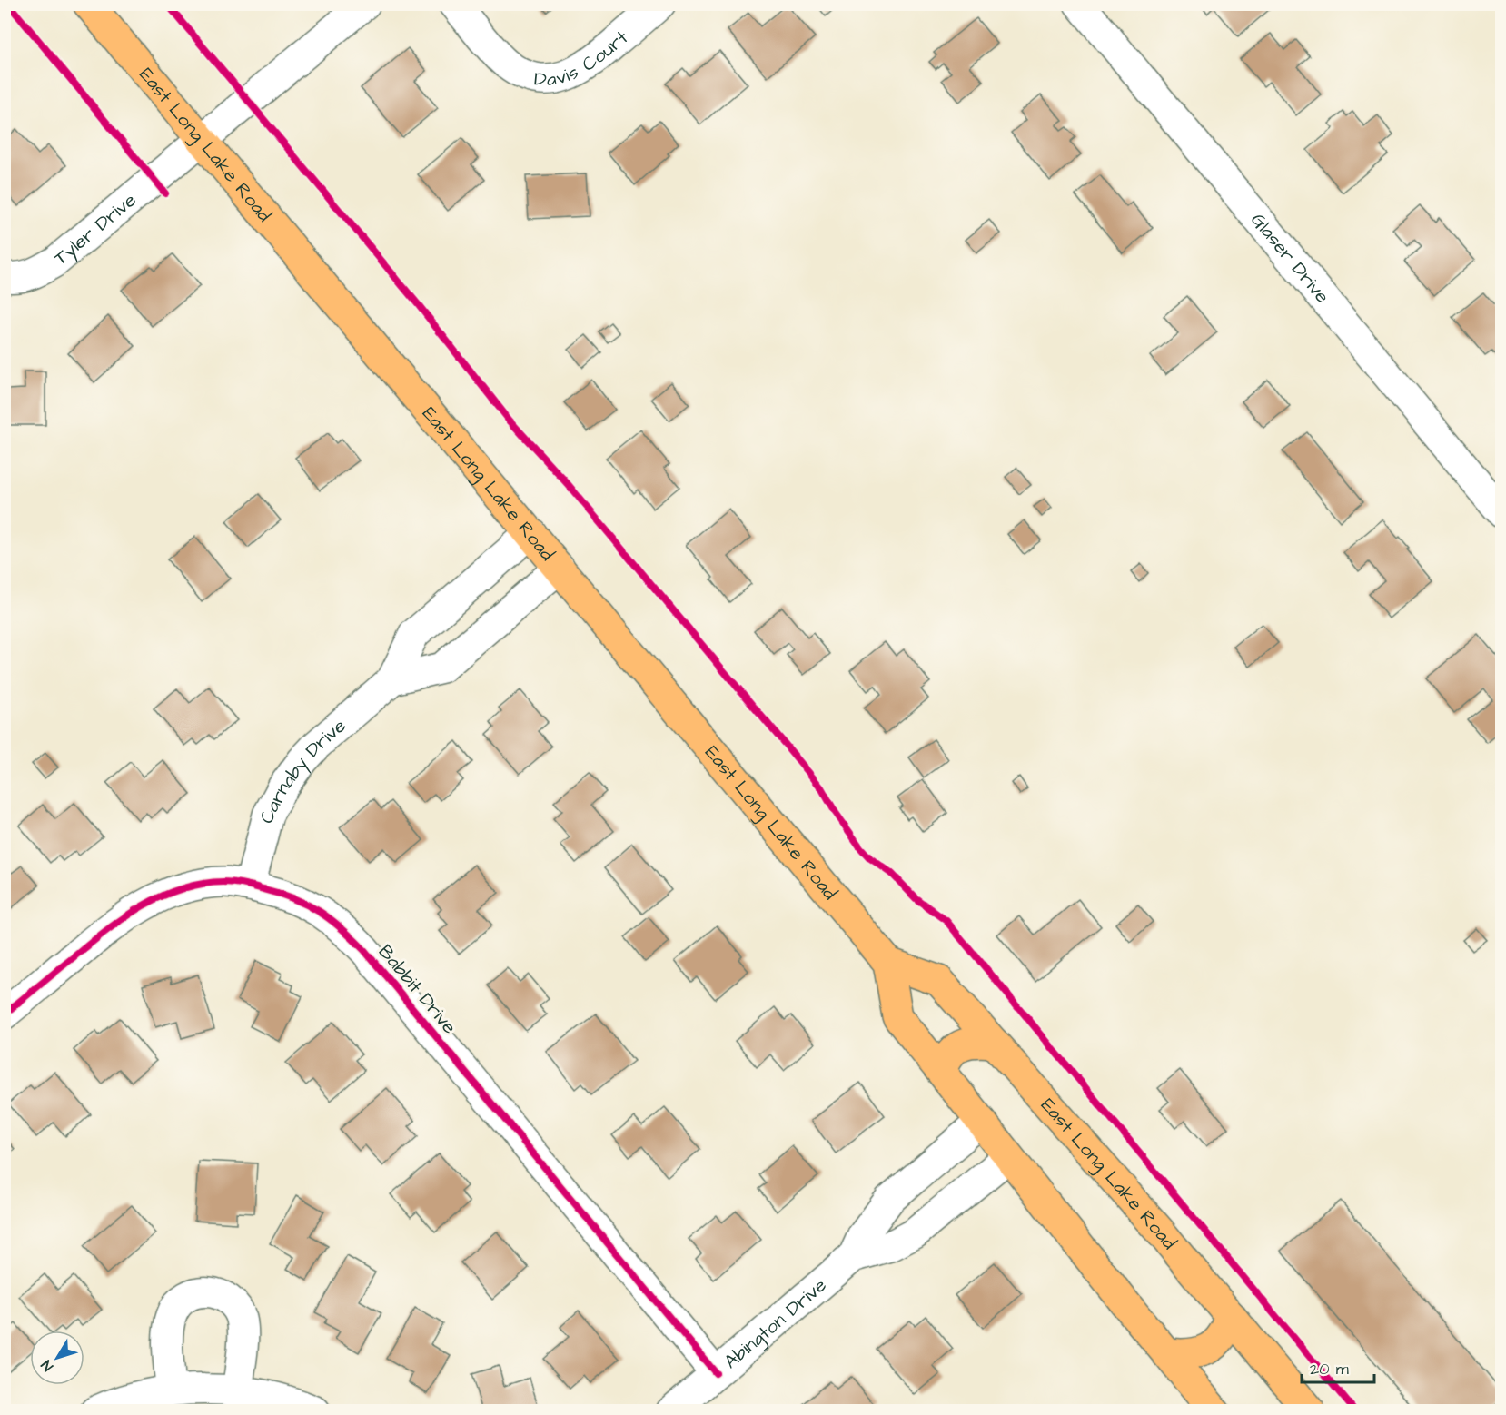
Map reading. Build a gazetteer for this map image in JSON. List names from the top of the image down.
{
  "streets": {
    "main road": ["East Long Lake Road"],
    "street": [
      "Davis Court",
      "Tyler Drive",
      "Glaser Drive",
      "Carnaby Drive",
      "Babbit Drive",
      "Abington Drive"
    ]
  },
  "crossings": [
    ["East Long Lake Road", "Tyler Drive"],
    ["East Long Lake Road", "Carnaby Drive"],
    ["Carnaby Drive", "Babbit Drive"],
    ["Babbit Drive", "Abington Drive"]
  ],
  "scale_bar": "20 m",
  "north": "bottom left"
}
